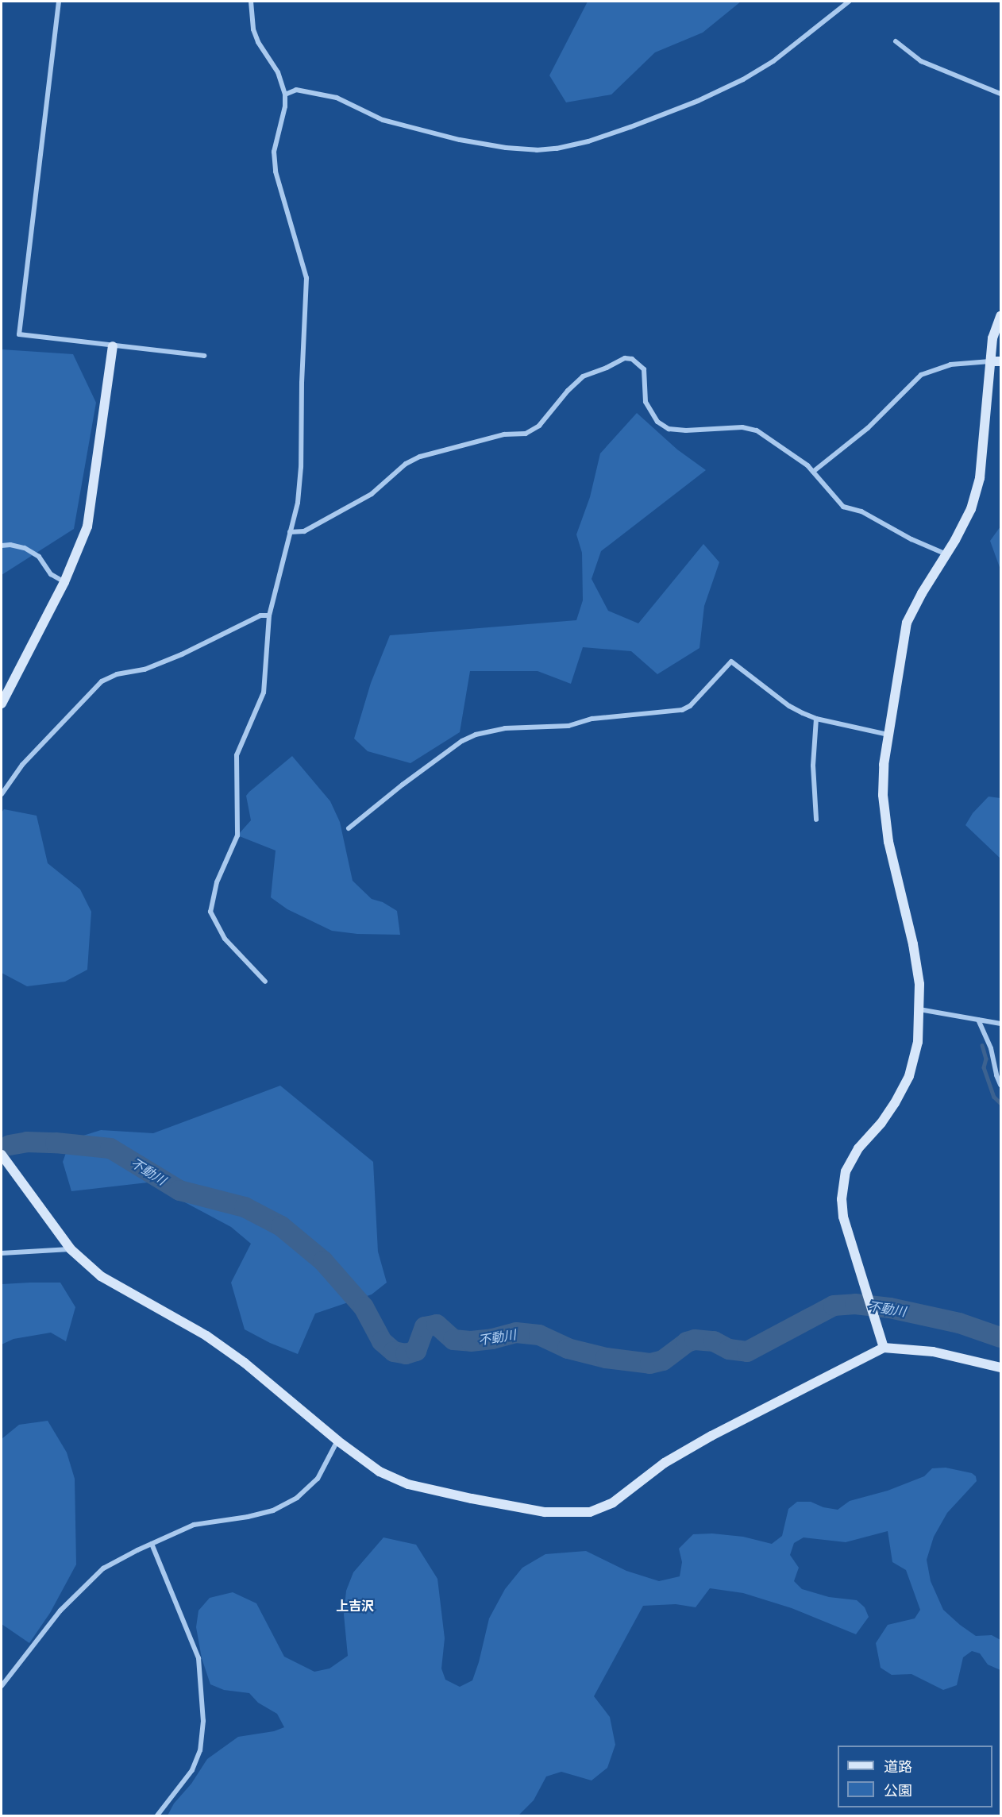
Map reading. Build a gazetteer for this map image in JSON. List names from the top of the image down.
{
  "districts": ["上吉沢"],
  "water": ["不動川"],
  "legend": ["道路", "公園"]
}
